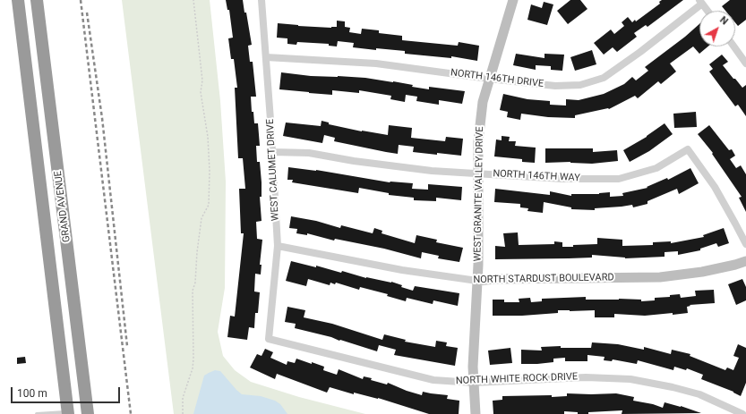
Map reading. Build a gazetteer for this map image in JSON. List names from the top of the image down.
{
  "streets": {
    "highway": ["GRAND AVENUE"],
    "street": [
      "NORTH 146TH DRIVE",
      "WEST CALUMET DRIVE",
      "NORTH 146TH WAY",
      "WEST GRANITE VALLEY DRIVE",
      "NORTH STARDUST BOULEVARD",
      "NORTH WHITE ROCK DRIVE"
    ]
  },
  "crossings": [
    ["NORTH 146TH DRIVE", "WEST CALUMET DRIVE"],
    ["NORTH 146TH DRIVE", "WEST GRANITE VALLEY DRIVE"],
    ["WEST CALUMET DRIVE", "NORTH 146TH WAY"],
    ["WEST CALUMET DRIVE", "NORTH STARDUST BOULEVARD"],
    ["WEST CALUMET DRIVE", "NORTH WHITE ROCK DRIVE"],
    ["NORTH 146TH WAY", "WEST GRANITE VALLEY DRIVE"],
    ["WEST GRANITE VALLEY DRIVE", "NORTH STARDUST BOULEVARD"],
    ["WEST GRANITE VALLEY DRIVE", "NORTH WHITE ROCK DRIVE"]
  ],
  "scale_bar": "100 m",
  "north": "top right"
}
